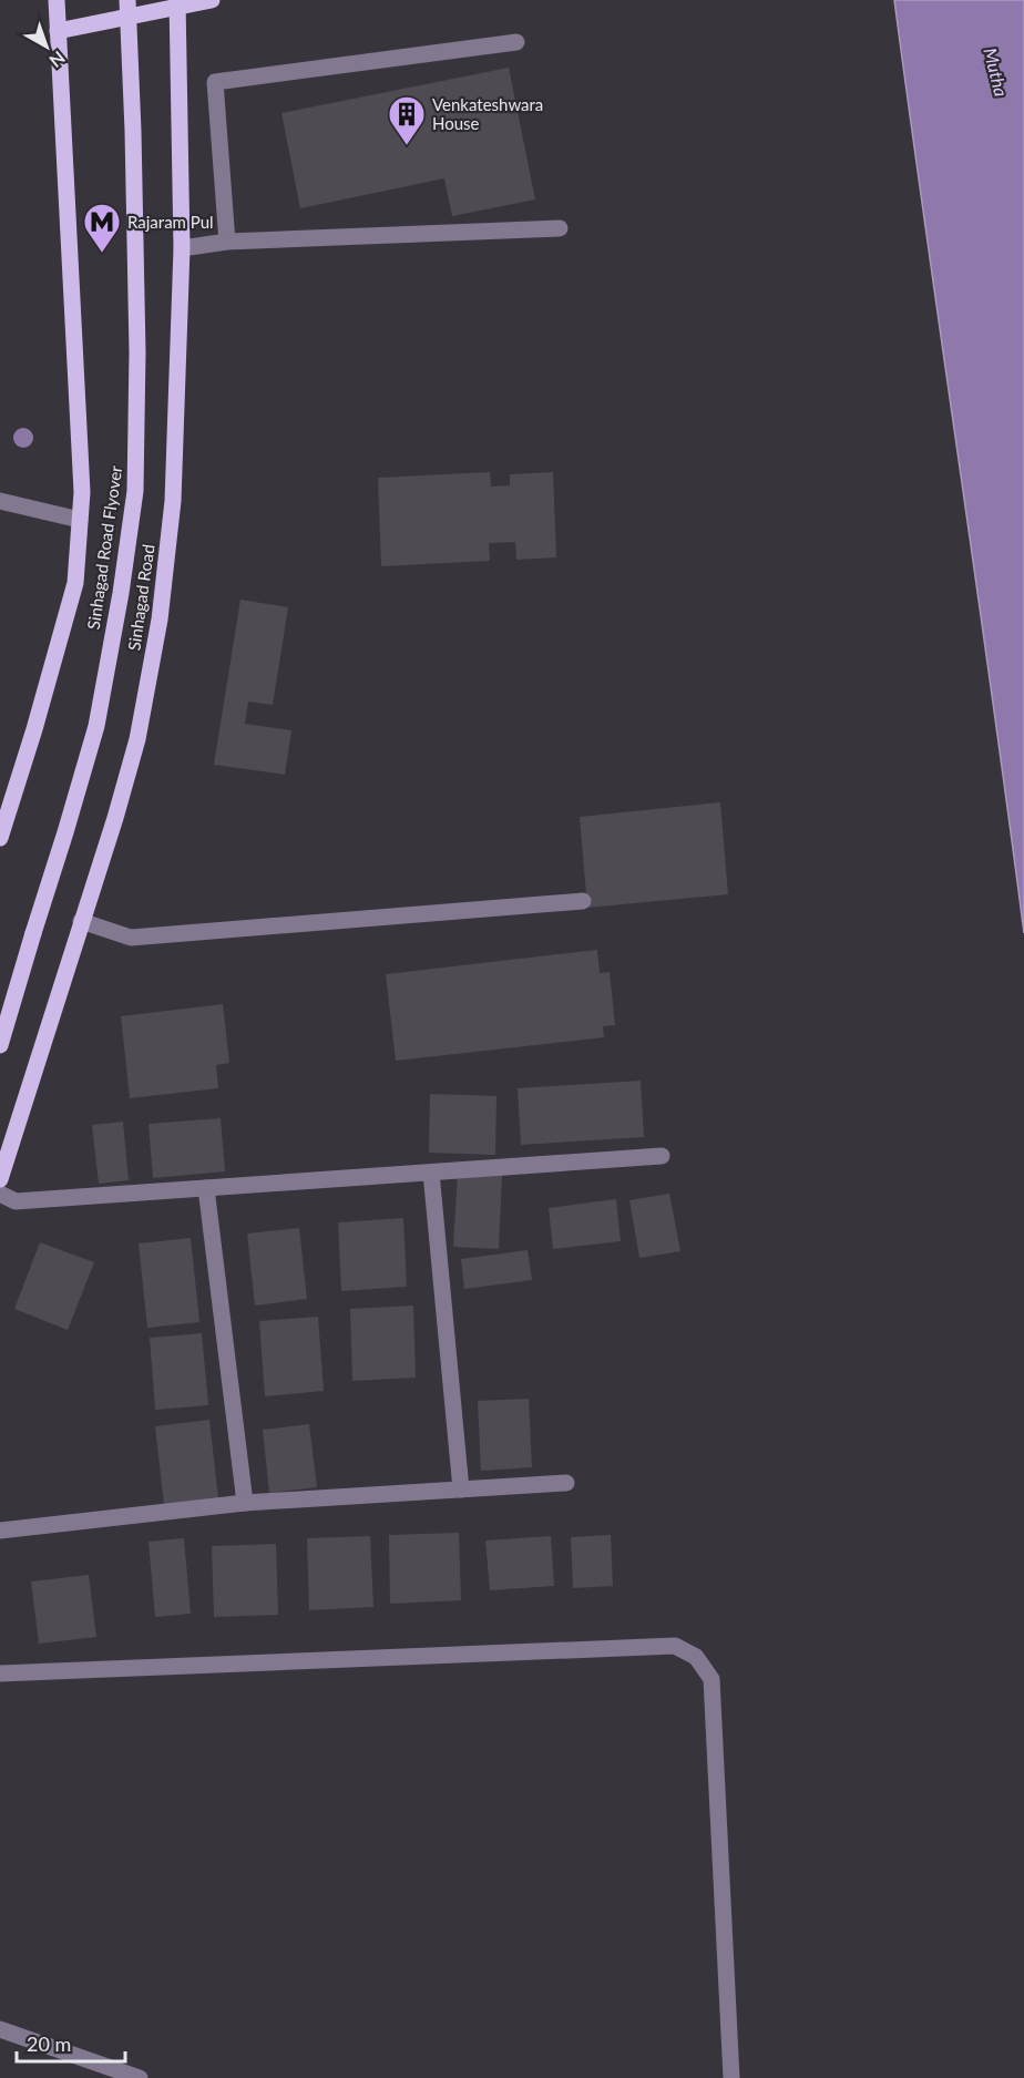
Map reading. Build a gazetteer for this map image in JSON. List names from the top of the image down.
{
  "streets": {
    "main road": ["Sinhagad Road Flyover", "Sinhagad Road"]
  },
  "water": ["Mutha"],
  "places": {
    "building": ["Venkateshwara House"],
    "metro station": ["Rajaram Pul"]
  },
  "scale_bar": "20 m",
  "north": "bottom right"
}
